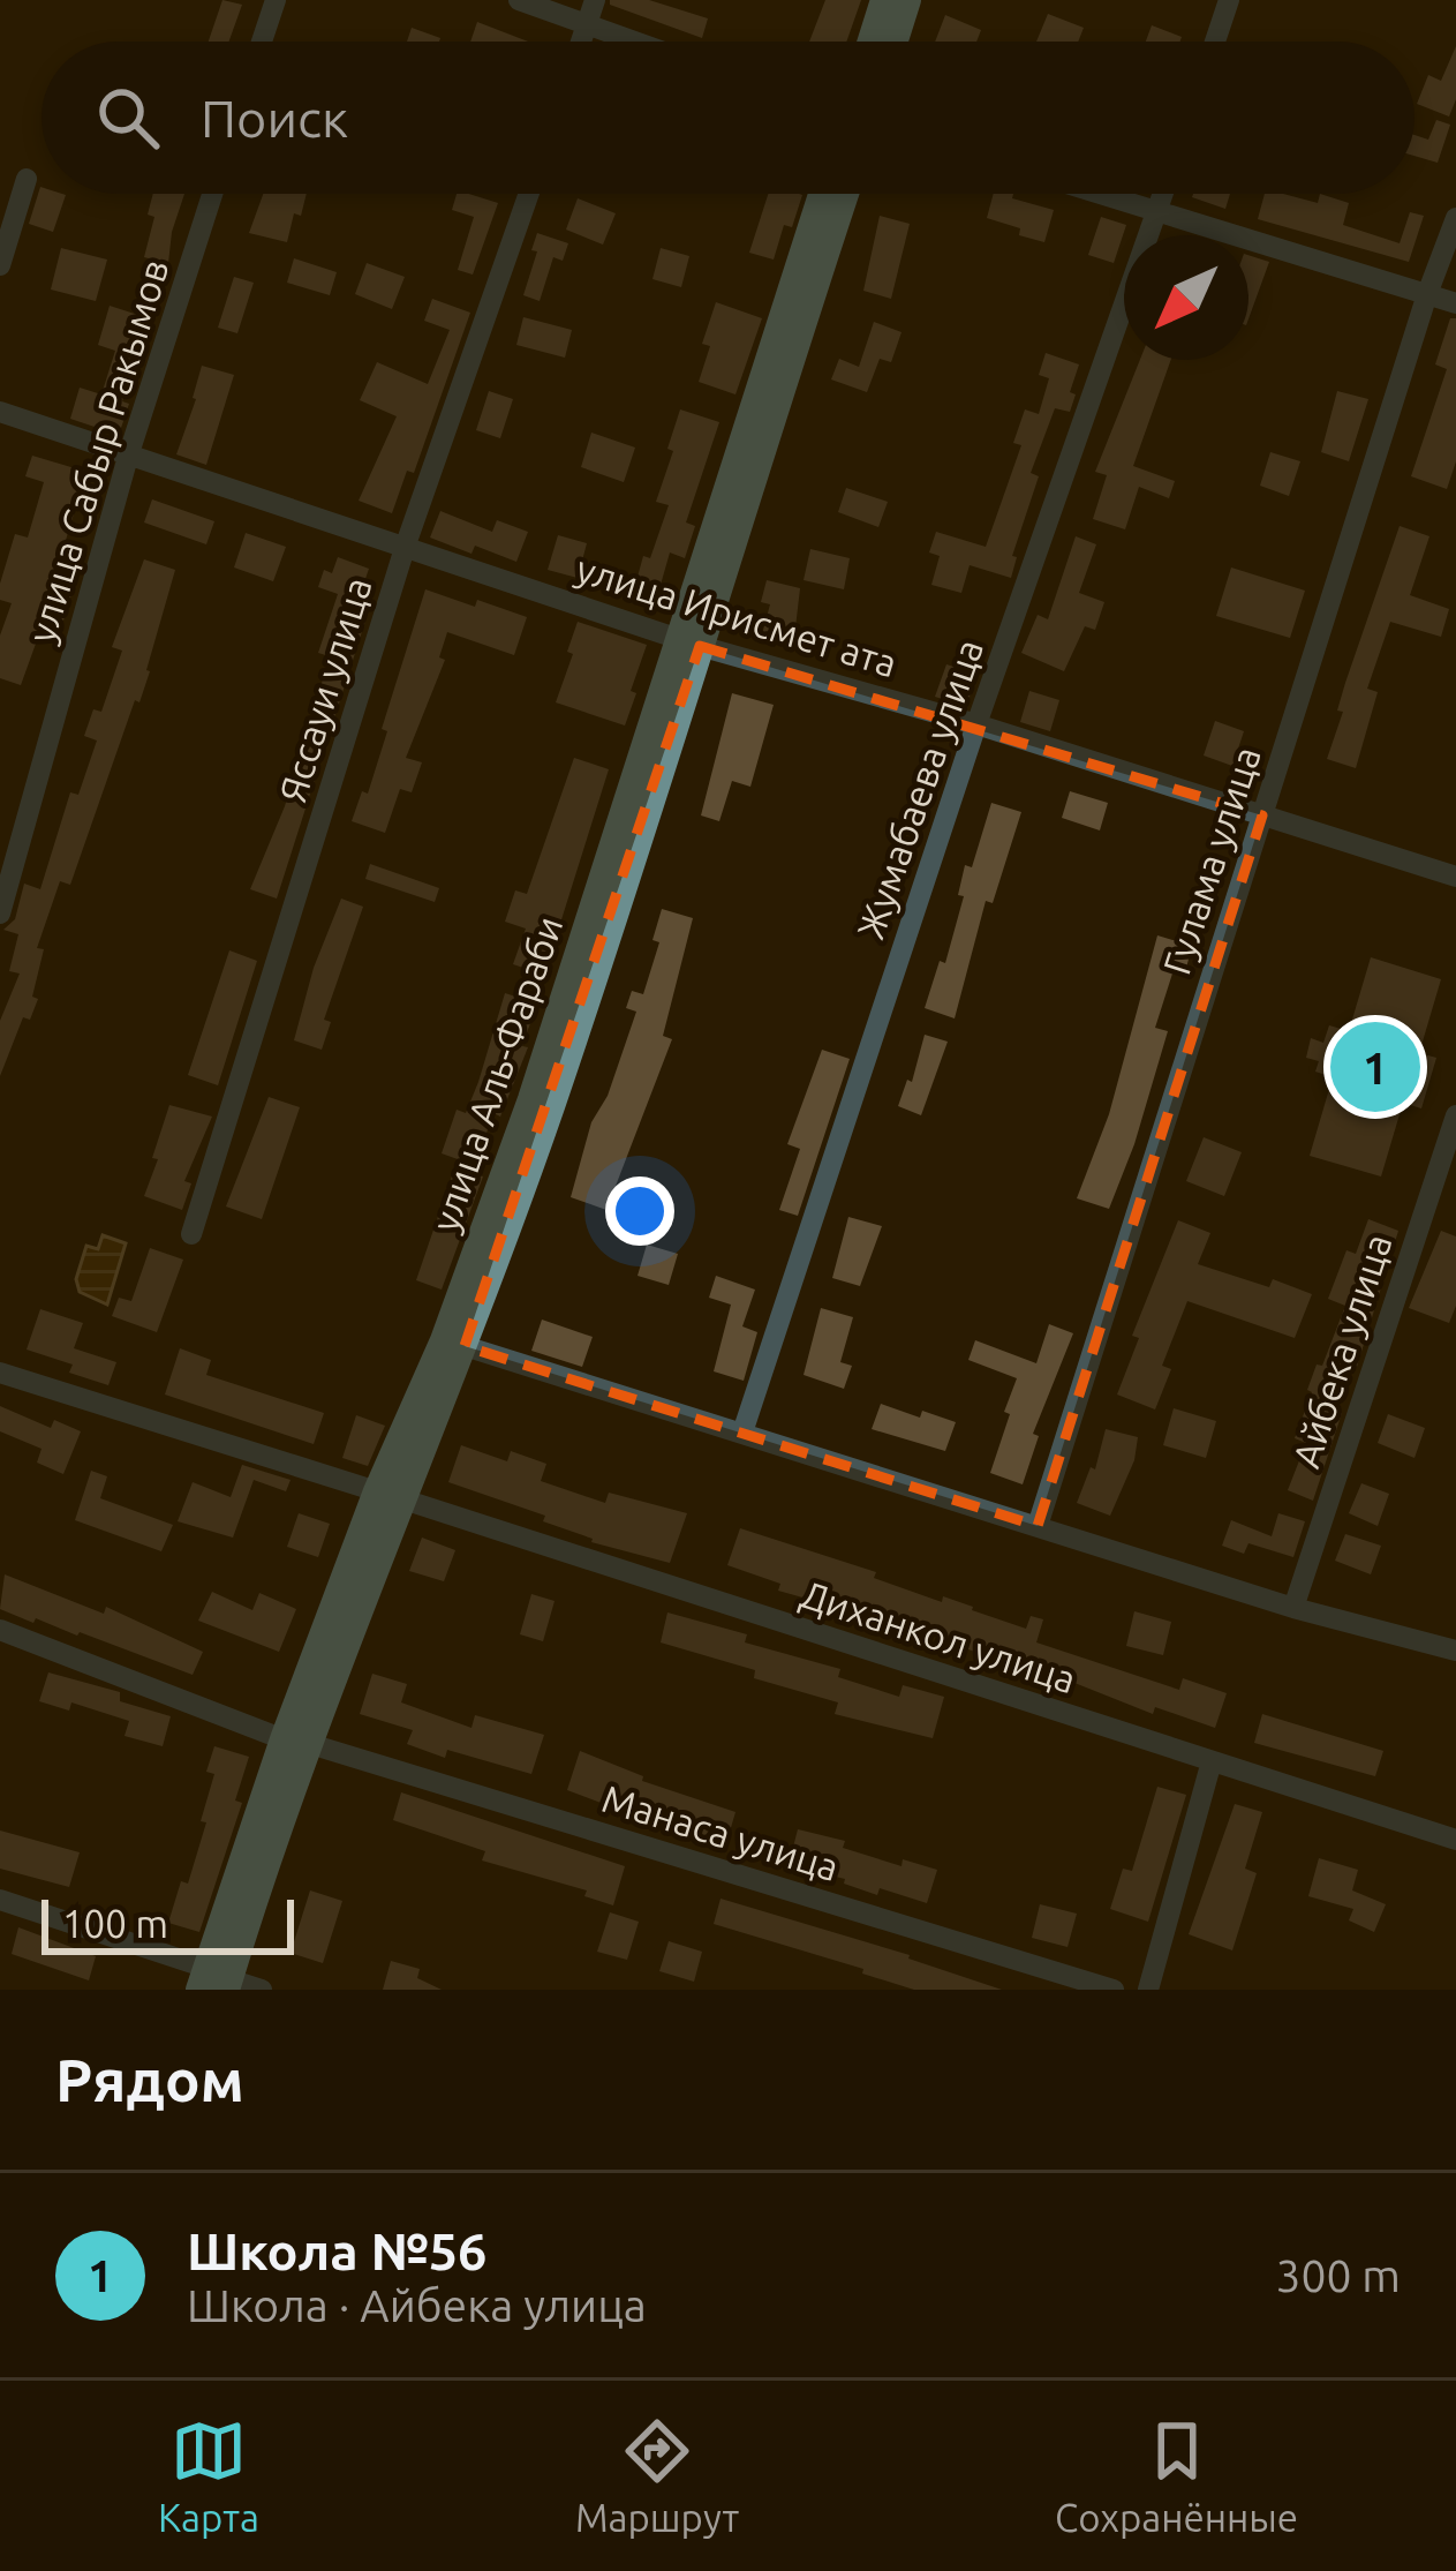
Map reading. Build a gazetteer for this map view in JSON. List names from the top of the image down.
{
  "streets": {
    "main road": ["улица Аль-Фараби"],
    "street": [
      "улица Сабыр Ракымов",
      "улица Ирисмет ата",
      "Яссауи улица",
      "Жумабаева улица",
      "Гулама улица",
      "Айбека улица",
      "Диханкол улица",
      "Манаса улица"
    ]
  },
  "crossings": [
    ["улица Сабыр Ракымов", "улица Ирисмет ата"],
    ["улица Ирисмет ата", "Яссауи улица"],
    ["улица Ирисмет ата", "Жумабаева улица"],
    ["улица Ирисмет ата", "Гулама улица"],
    ["улица Ирисмет ата", "улица Аль-Фараби"],
    ["улица Аль-Фараби", "Диханкол улица"],
    ["улица Аль-Фараби", "Манаса улица"]
  ],
  "scale_bar": "100 m",
  "north": "bottom left",
  "page": {
    "search": "Поиск",
    "pins": "1",
    "scale": "100 m",
    "heading": "Рядом",
    "list": [
      {
        "mark": "1",
        "name": "Школа №56",
        "note": "Школа · Айбека улица",
        "value": "300 m"
      }
    ],
    "nav": ["Карта", "Маршрут", "Сохранённые"]
  }
}
